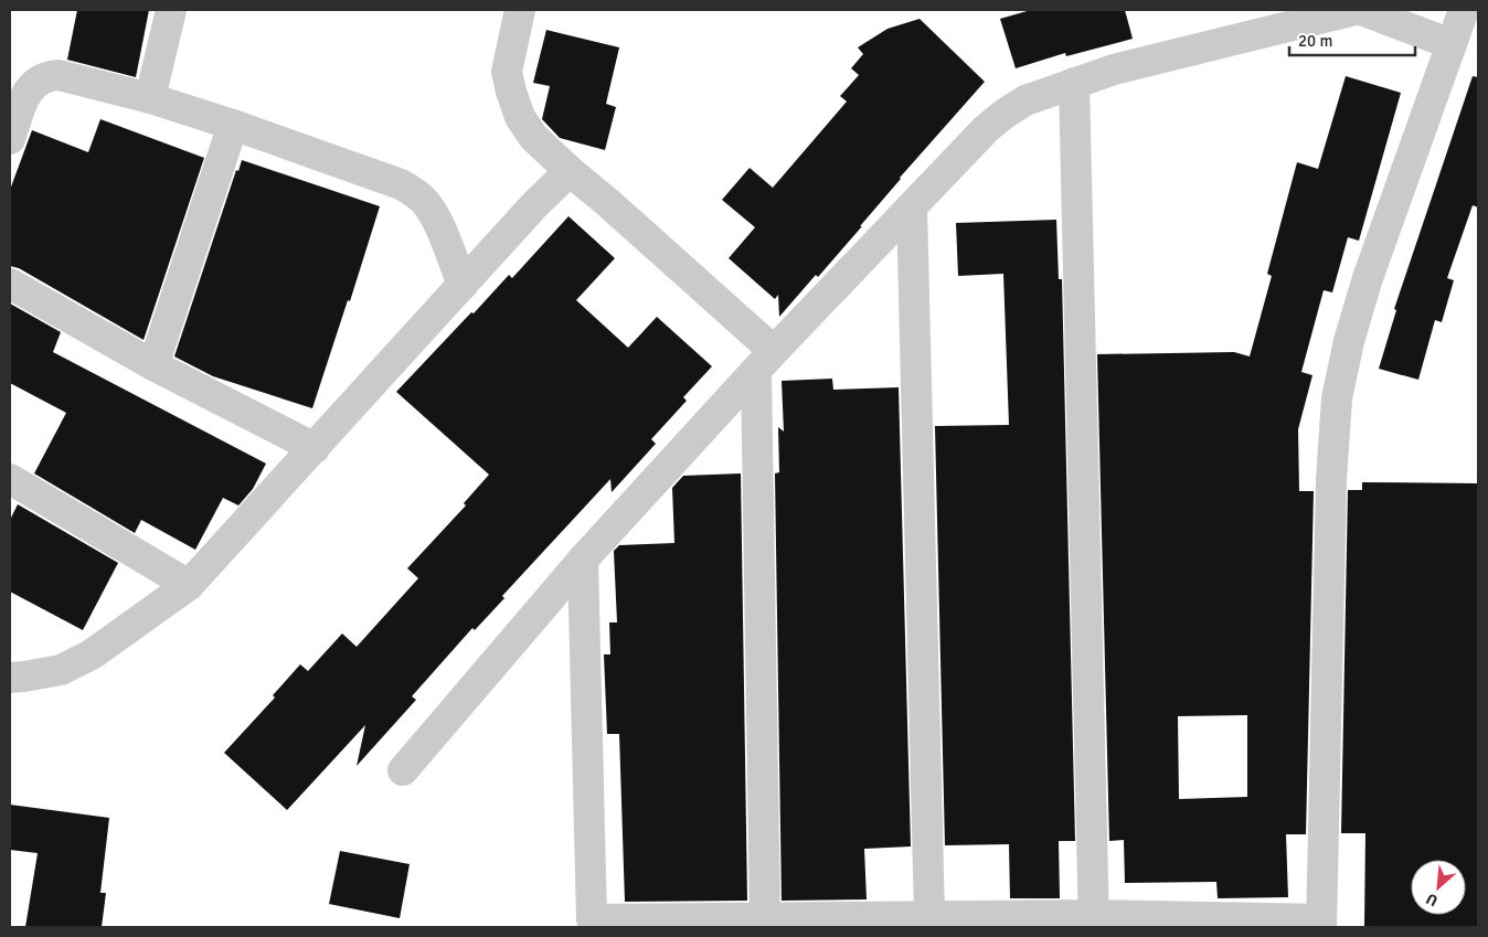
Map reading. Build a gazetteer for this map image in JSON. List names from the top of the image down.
{
  "scale_bar": "20 m",
  "north": "bottom left"
}
